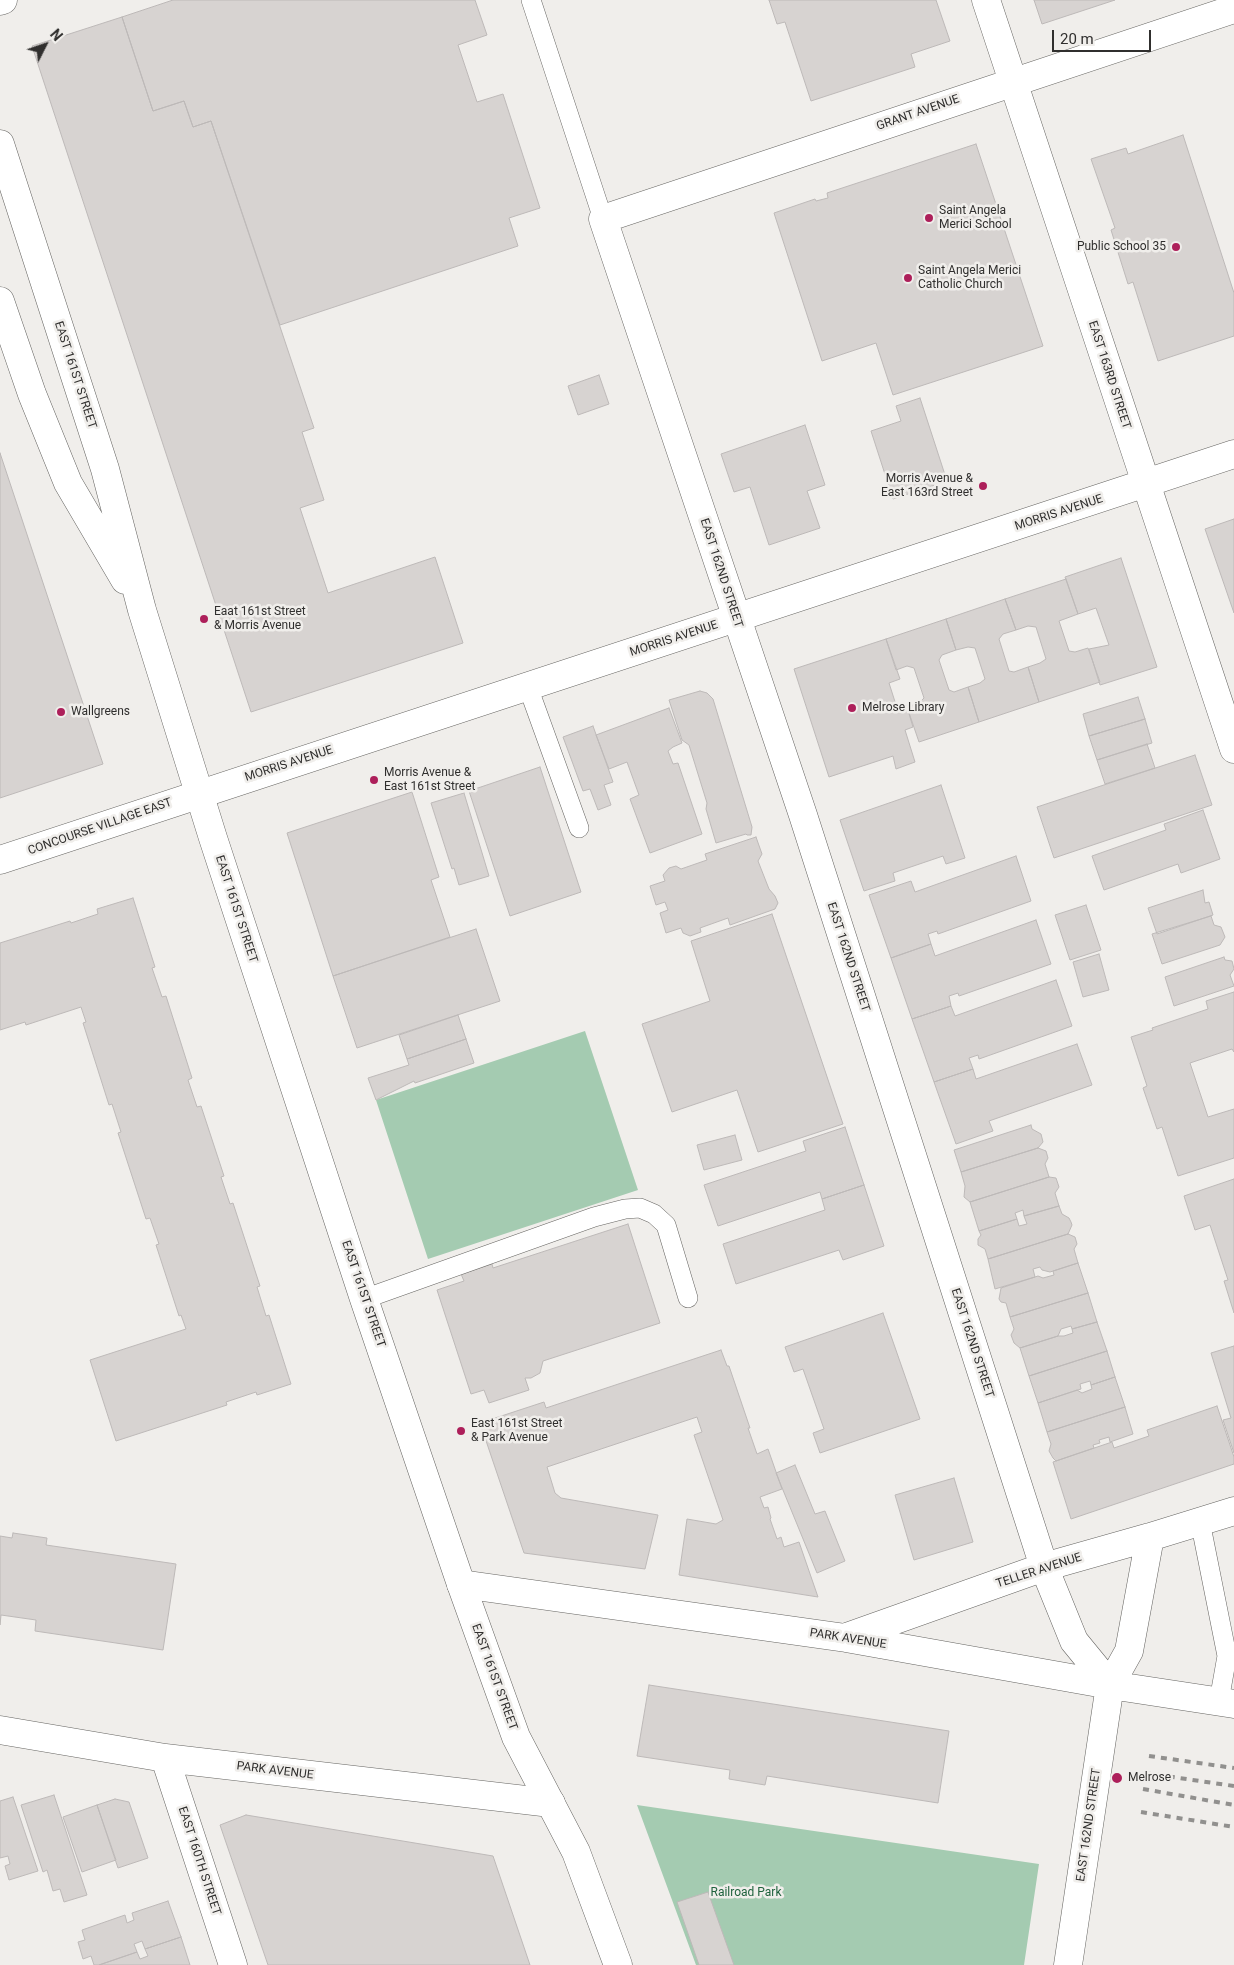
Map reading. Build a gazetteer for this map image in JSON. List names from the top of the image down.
{
  "streets": {
    "street": [
      "GRANT AVENUE",
      "EAST 161ST STREET",
      "EAST 163RD STREET",
      "MORRIS AVENUE",
      "EAST 162ND STREET",
      "CONCOURSE VILLAGE EAST",
      "TELLER AVENUE",
      "PARK AVENUE",
      "EAST 160TH STREET"
    ]
  },
  "crossings": [
    ["GRANT AVENUE", "EAST 163RD STREET"],
    ["GRANT AVENUE", "EAST 162ND STREET"],
    ["EAST 161ST STREET", "MORRIS AVENUE"],
    ["EAST 161ST STREET", "CONCOURSE VILLAGE EAST"],
    ["EAST 161ST STREET", "PARK AVENUE"],
    ["EAST 163RD STREET", "MORRIS AVENUE"],
    ["MORRIS AVENUE", "EAST 162ND STREET"],
    ["MORRIS AVENUE", "CONCOURSE VILLAGE EAST"],
    ["EAST 162ND STREET", "TELLER AVENUE"],
    ["EAST 162ND STREET", "PARK AVENUE"],
    ["TELLER AVENUE", "PARK AVENUE"],
    ["PARK AVENUE", "EAST 160TH STREET"]
  ],
  "parks": ["Railroad Park"],
  "places": [
    "Saint Angela Merici School",
    "Public School 35",
    "Saint Angela Merici Catholic Church",
    "Morris Avenue & East 163rd Street",
    "Eaat 161st Street & Morris Avenue",
    "Melrose Library",
    "Wallgreens",
    "Morris Avenue & East 161st Street",
    "East 161st Street & Park Avenue",
    "Melrose"
  ],
  "scale_bar": "20 m",
  "north": "top right"
}
